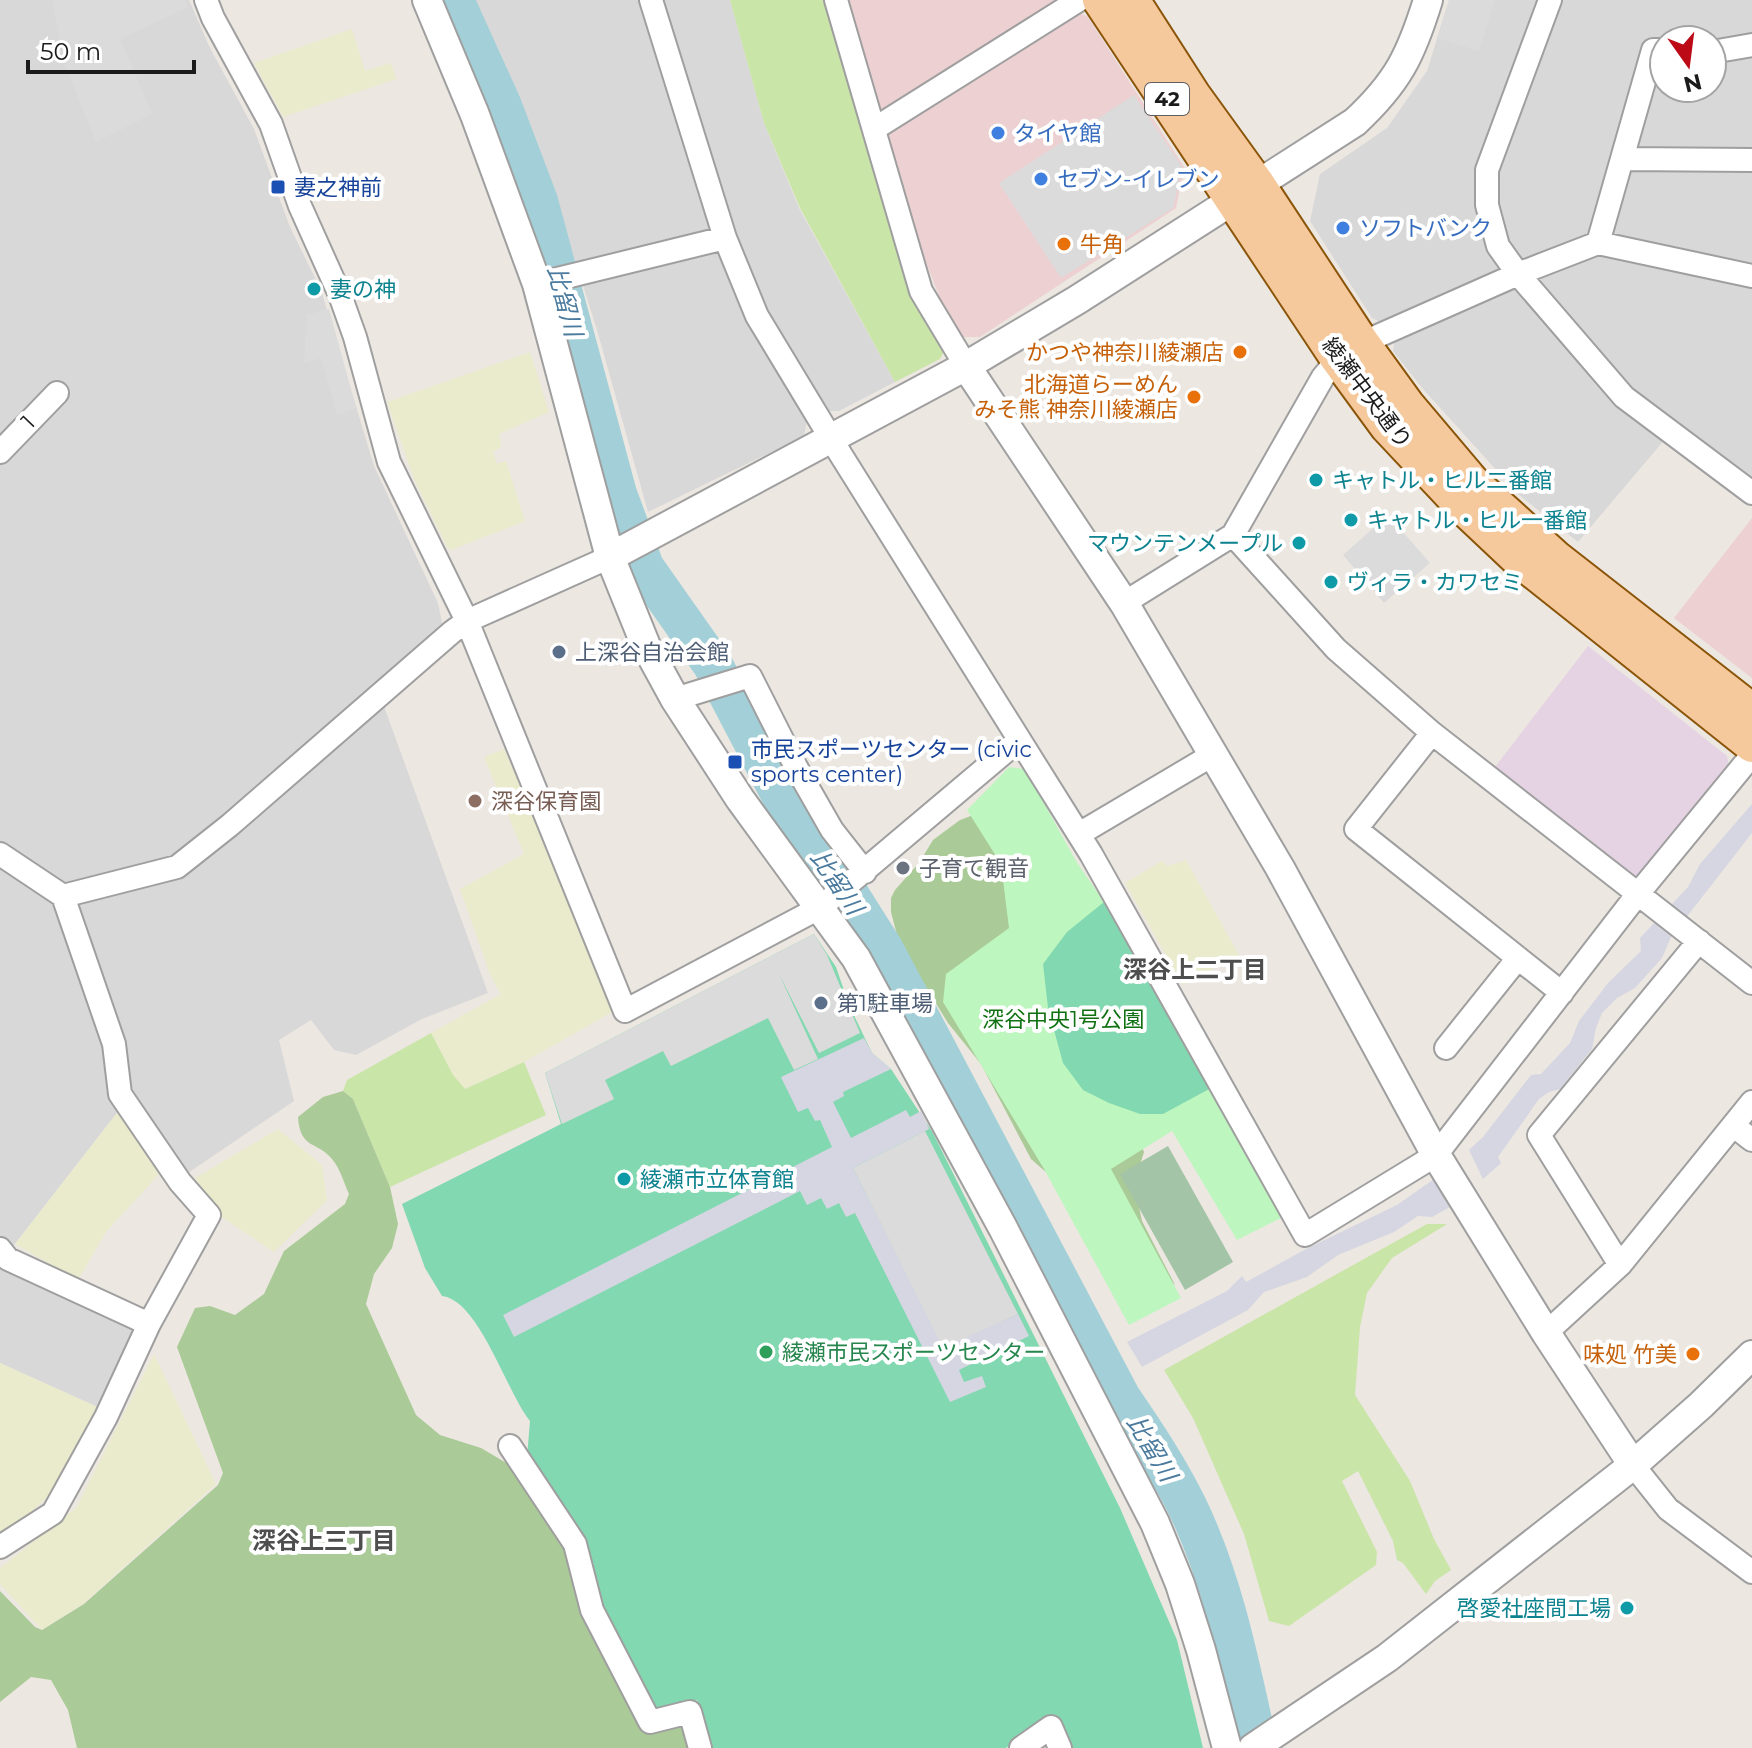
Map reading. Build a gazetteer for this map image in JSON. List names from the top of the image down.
{
  "streets": {
    "main road": ["42", "綾瀬中央通り"],
    "street": ["1"]
  },
  "districts": ["深谷上二丁目", "深谷上三丁目"],
  "water": ["比留川"],
  "parks": ["深谷中央1号公園"],
  "places": {
    "other": [
      "タイヤ館",
      "セブン-イレブン",
      "ソフトバンク",
      "牛角",
      "妻の神",
      "かつや神奈川綾瀬店",
      "北海道らーめん みそ熊 神奈川綾瀬店",
      "キャトル・ヒル二番館",
      "キャトル・ヒル一番館",
      "マウンテンメープル",
      "ヴィラ・カワセミ",
      "上深谷自治会館",
      "深谷保育園",
      "子育て観音",
      "第1駐車場",
      "綾瀬市立体育館",
      "綾瀬市民スポーツセンター",
      "味処 竹美",
      "啓愛社座間工場"
    ],
    "transit": ["妻之神前", "市民スポーツセンター (civic sports center)"]
  },
  "scale_bar": "50 m",
  "north": "bottom"
}
